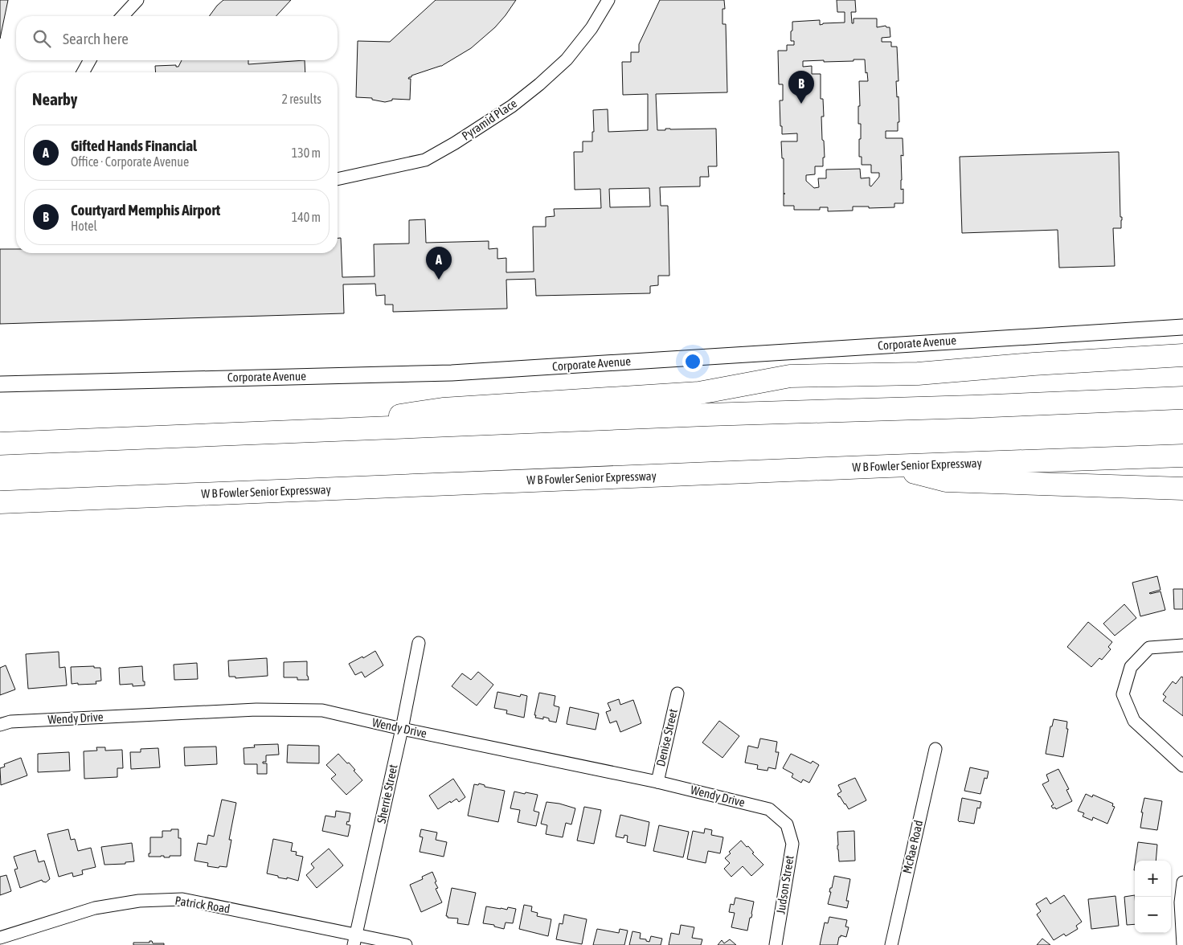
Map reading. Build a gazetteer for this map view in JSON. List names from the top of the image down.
{
  "streets": {
    "highway": ["W B Fowler Senior Expressway"],
    "street": [
      "Pyramid Place",
      "Corporate Avenue",
      "Wendy Drive",
      "Denise Street",
      "Sherrie Street",
      "McRae Road",
      "Judson Street",
      "Patrick Road"
    ]
  },
  "crossings": [
    ["Wendy Drive", "Denise Street"],
    ["Wendy Drive", "Sherrie Street"],
    ["Wendy Drive", "Judson Street"],
    ["Sherrie Street", "Patrick Road"]
  ],
  "page": {
    "search": "Search here",
    "pins": ["B", "A"],
    "heading": ["Nearby", "2 results"],
    "list": [
      {
        "mark": "A",
        "name": "Gifted Hands Financial",
        "note": "Office · Corporate Avenue",
        "value": "130 m"
      },
      {
        "mark": "B",
        "name": "Courtyard Memphis Airport",
        "note": "Hotel",
        "value": "140 m"
      }
    ],
    "map_buttons": ["+", "−"]
  }
}
